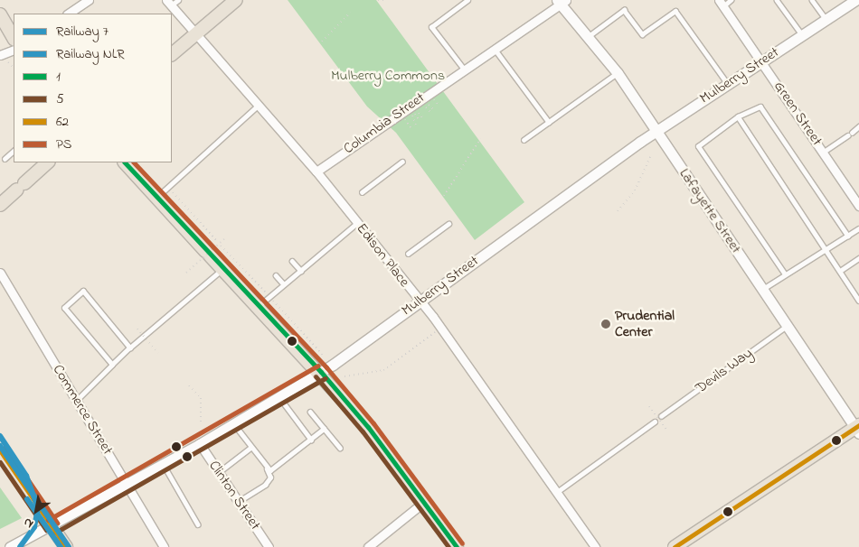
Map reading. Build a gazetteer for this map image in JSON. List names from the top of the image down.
{
  "streets": {
    "street": [
      "Mulberry Street",
      "Green Street",
      "Columbia Street",
      "Lafayette Street",
      "Edison Place",
      "Commerce Street",
      "Clinton Street"
    ],
    "lane": ["Devils Way"]
  },
  "crossings": [
    ["Mulberry Street", "Green Street"],
    ["Mulberry Street", "Lafayette Street"],
    ["Mulberry Street", "Edison Place"],
    ["Mulberry Street", "Commerce Street"],
    ["Mulberry Street", "Clinton Street"],
    ["Columbia Street", "Lafayette Street"],
    ["Columbia Street", "Edison Place"],
    ["Lafayette Street", "Devils Way"]
  ],
  "parks": ["Mulberry Commons"],
  "places": ["Prudential Center"],
  "lines": [
    "transit line 1",
    "transit line PS",
    "transit line 5",
    "transit line 62",
    "rail line 7",
    "rail line NLR"
  ],
  "legend": [
    "Railway 7",
    "Railway NLR",
    "1",
    "5",
    "62",
    "PS"
  ],
  "north": "bottom left"
}
